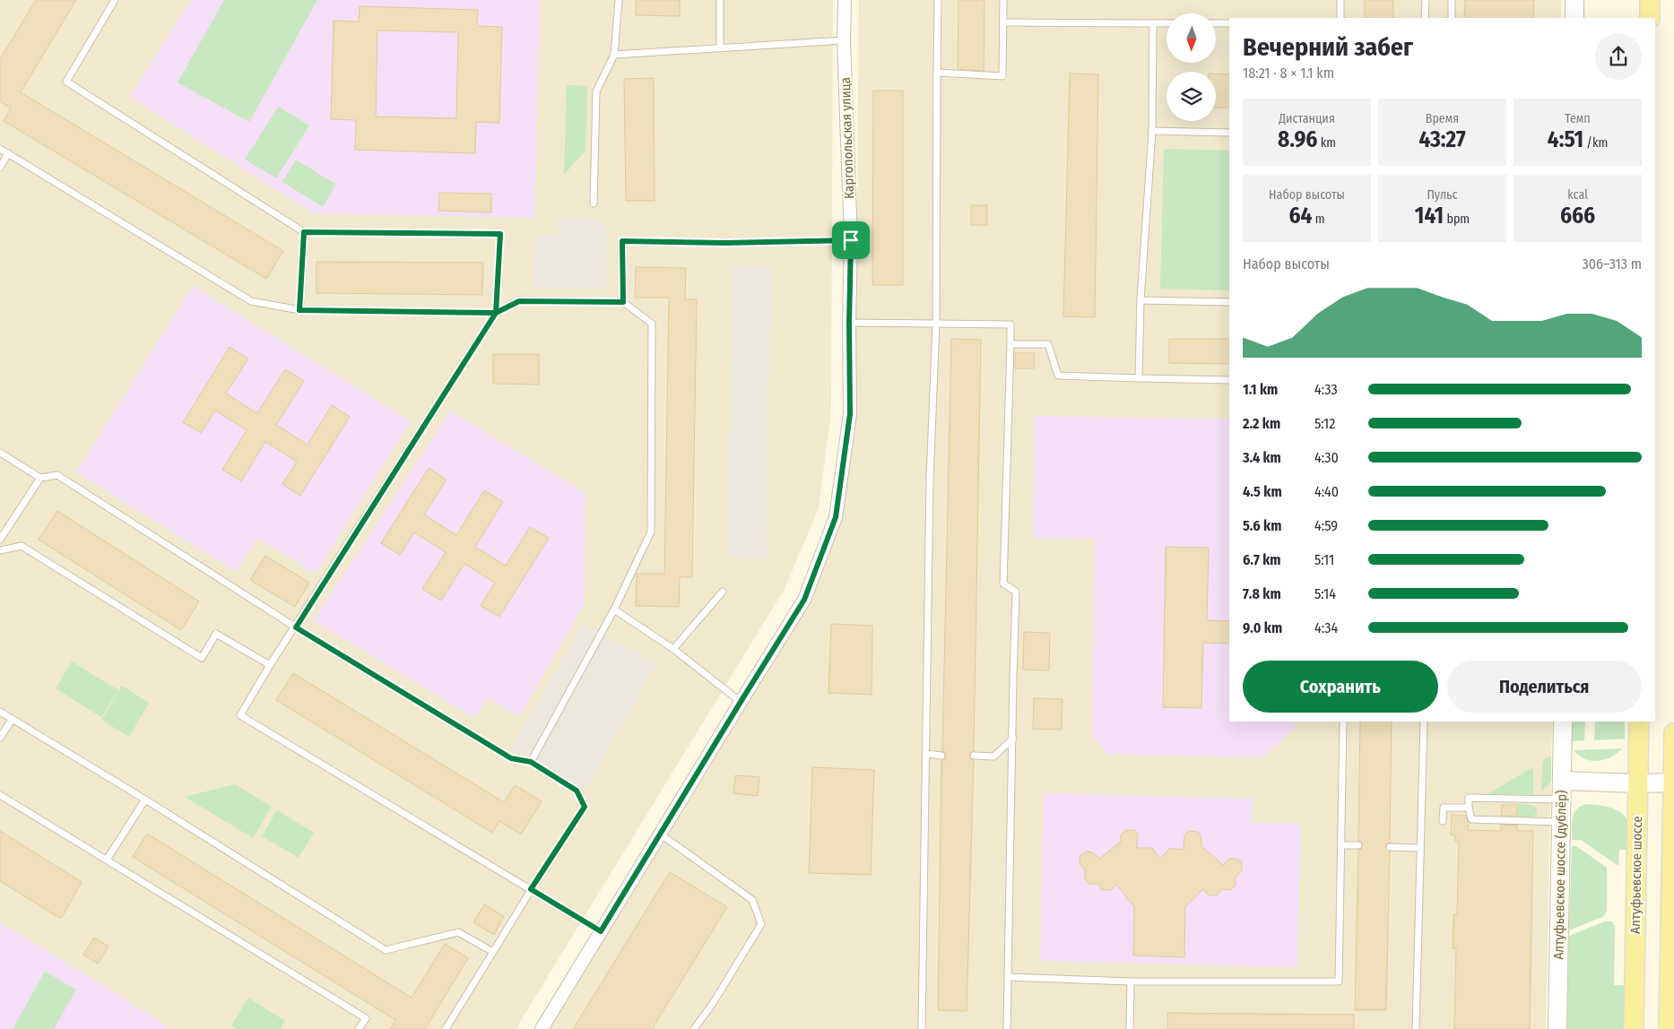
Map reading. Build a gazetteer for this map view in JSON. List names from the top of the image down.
{
  "streets": {
    "main road": ["Алтуфьевское шоссе (дублёр)", "Алтуфьевское шоссе"],
    "street": ["Каргопольская улица"]
  },
  "north": "bottom",
  "page": {
    "heading": ["Вечерний забег", "18:21 · 8 × 1.1 km"],
    "stats": [
      ["Дистанция", "8.96 km"],
      ["Время", "43:27"],
      ["Темп", "4:51 /km"],
      ["Набор высоты", "64 m"],
      ["Пульс", "141 bpm"],
      ["kcal", "666"]
    ],
    "chart": ["Набор высоты", "306–313 m"],
    "list": [
      {
        "name": "1.1 km",
        "note": "4:33"
      },
      {
        "name": "2.2 km",
        "note": "5:12"
      },
      {
        "name": "3.4 km",
        "note": "4:30"
      },
      {
        "name": "4.5 km",
        "note": "4:40"
      },
      {
        "name": "5.6 km",
        "note": "4:59"
      },
      {
        "name": "6.7 km",
        "note": "5:11"
      },
      {
        "name": "7.8 km",
        "note": "5:14"
      },
      {
        "name": "9.0 km",
        "note": "4:34"
      }
    ],
    "buttons": ["Сохранить", "Поделиться"]
  }
}
